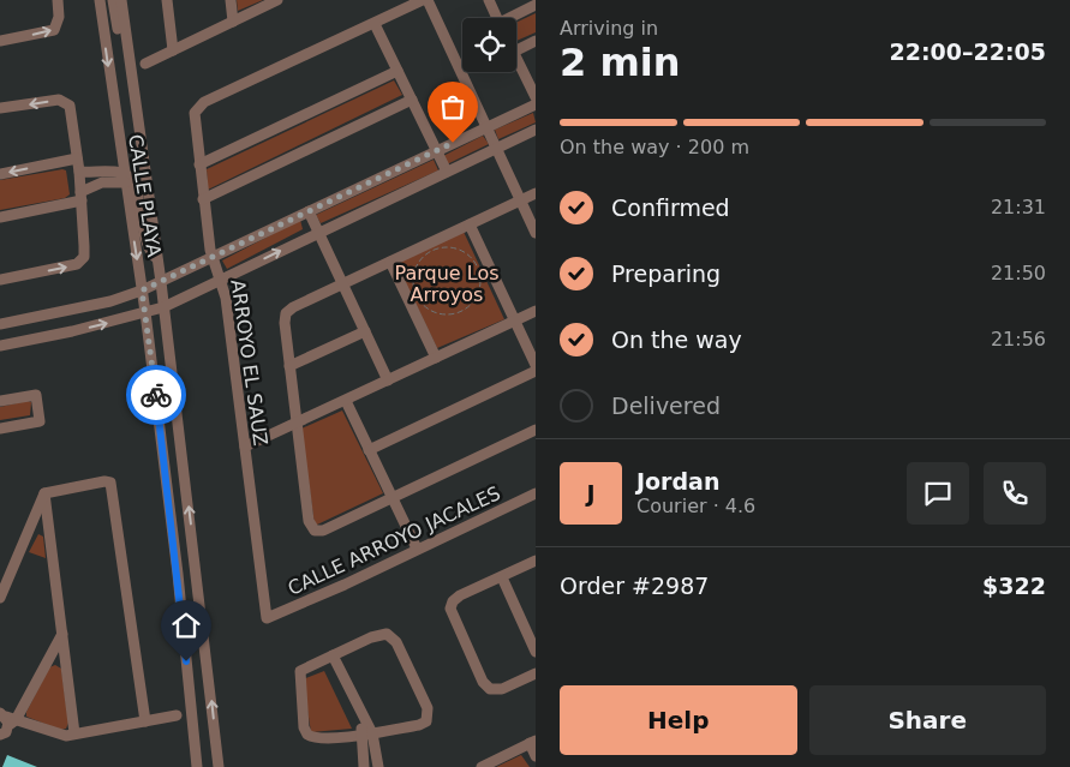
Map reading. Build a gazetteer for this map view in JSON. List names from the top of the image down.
{
  "streets": {
    "street": ["CALLE PLAYA", "ARROYO EL SAUZ", "CALLE ARROYO JACALES"]
  },
  "crossings": [
    ["ARROYO EL SAUZ", "CALLE ARROYO JACALES"]
  ],
  "parks": ["Parque Los Arroyos"],
  "page": {
    "heading": ["2 min", "Arriving in", "22:00–22:05"],
    "panel": [
      "Jordan",
      "Courier · 4.6",
      "Order #2987",
      "$322"
    ],
    "bar": "On the way · 200 m",
    "list": [
      ["Confirmed", "21:31"],
      ["Preparing", "21:50"],
      ["On the way", "21:56"],
      "Delivered"
    ],
    "round": "J",
    "buttons": ["Help", "Share"]
  }
}
